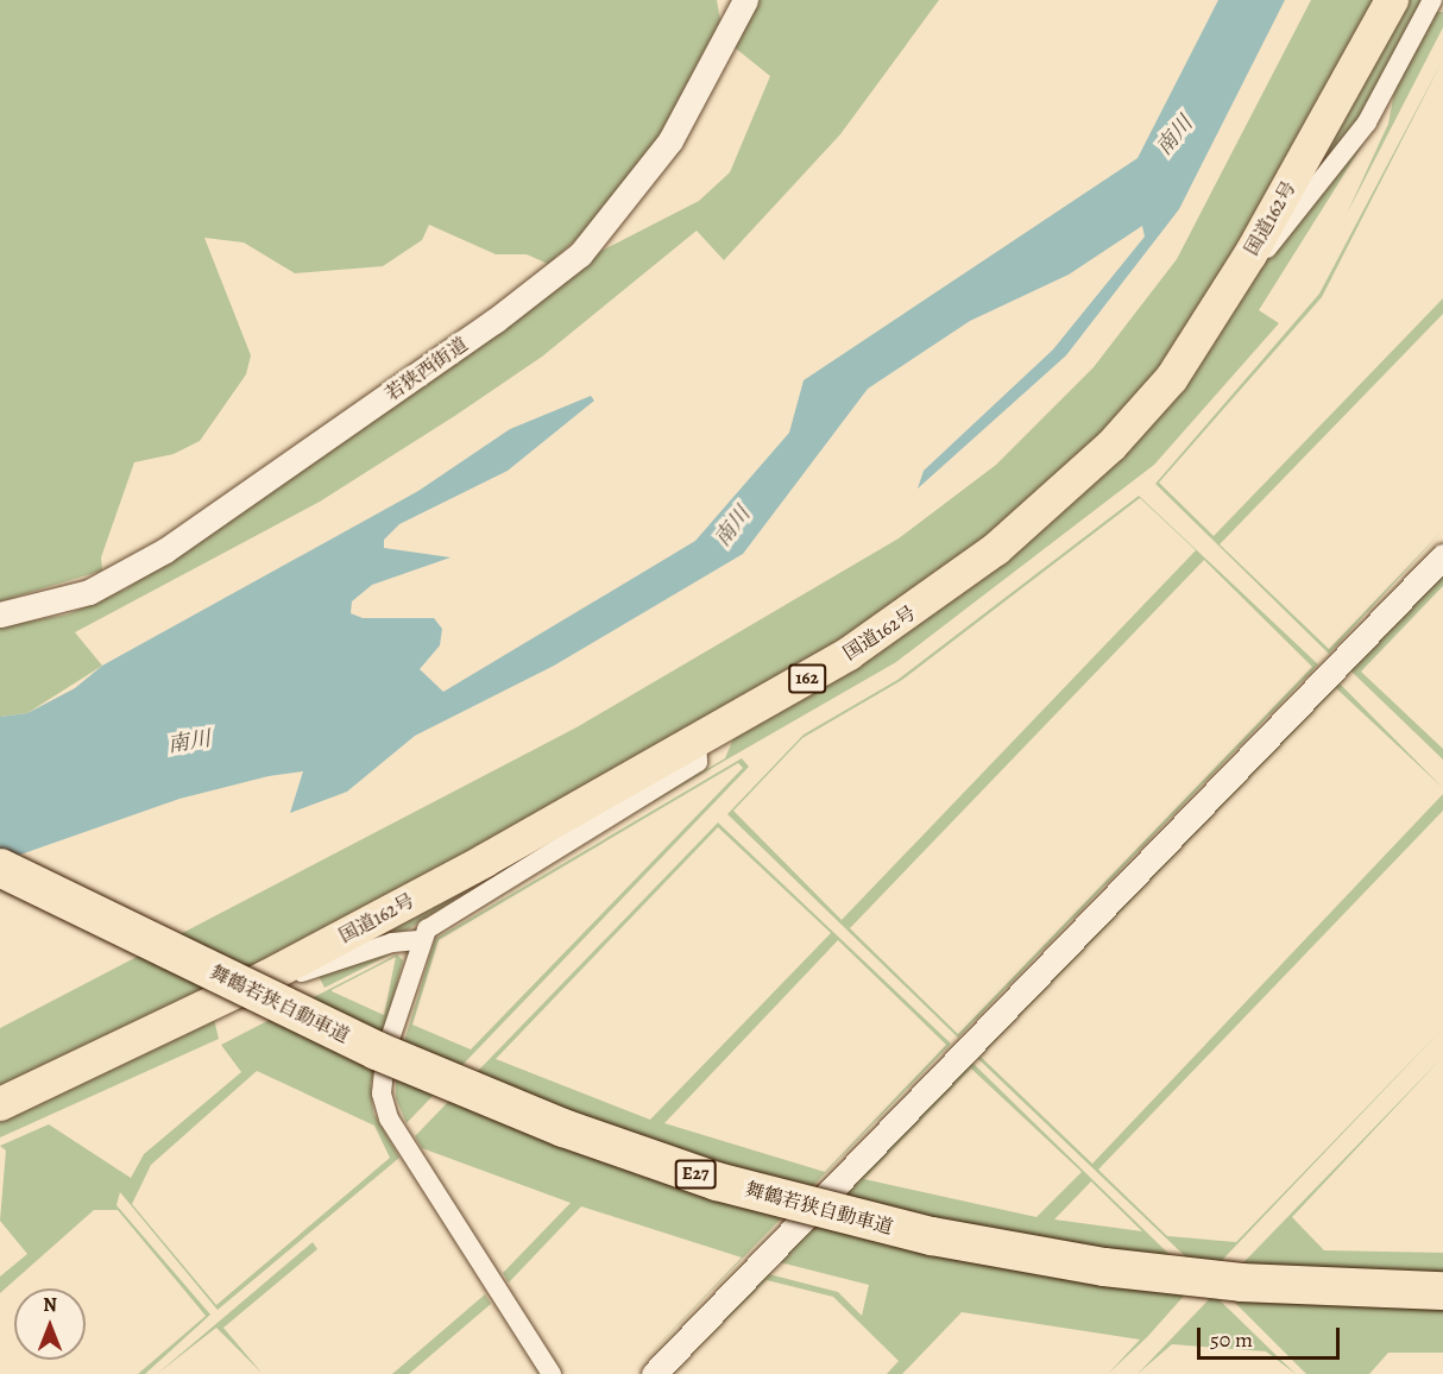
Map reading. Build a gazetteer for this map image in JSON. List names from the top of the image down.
{
  "streets": {
    "highway": [
      "国道162号",
      "162",
      "舞鶴若狭自動車道",
      "E27"
    ],
    "street": ["若狭西街道"]
  },
  "water": ["南川"],
  "scale_bar": "50 m",
  "north": "top"
}
